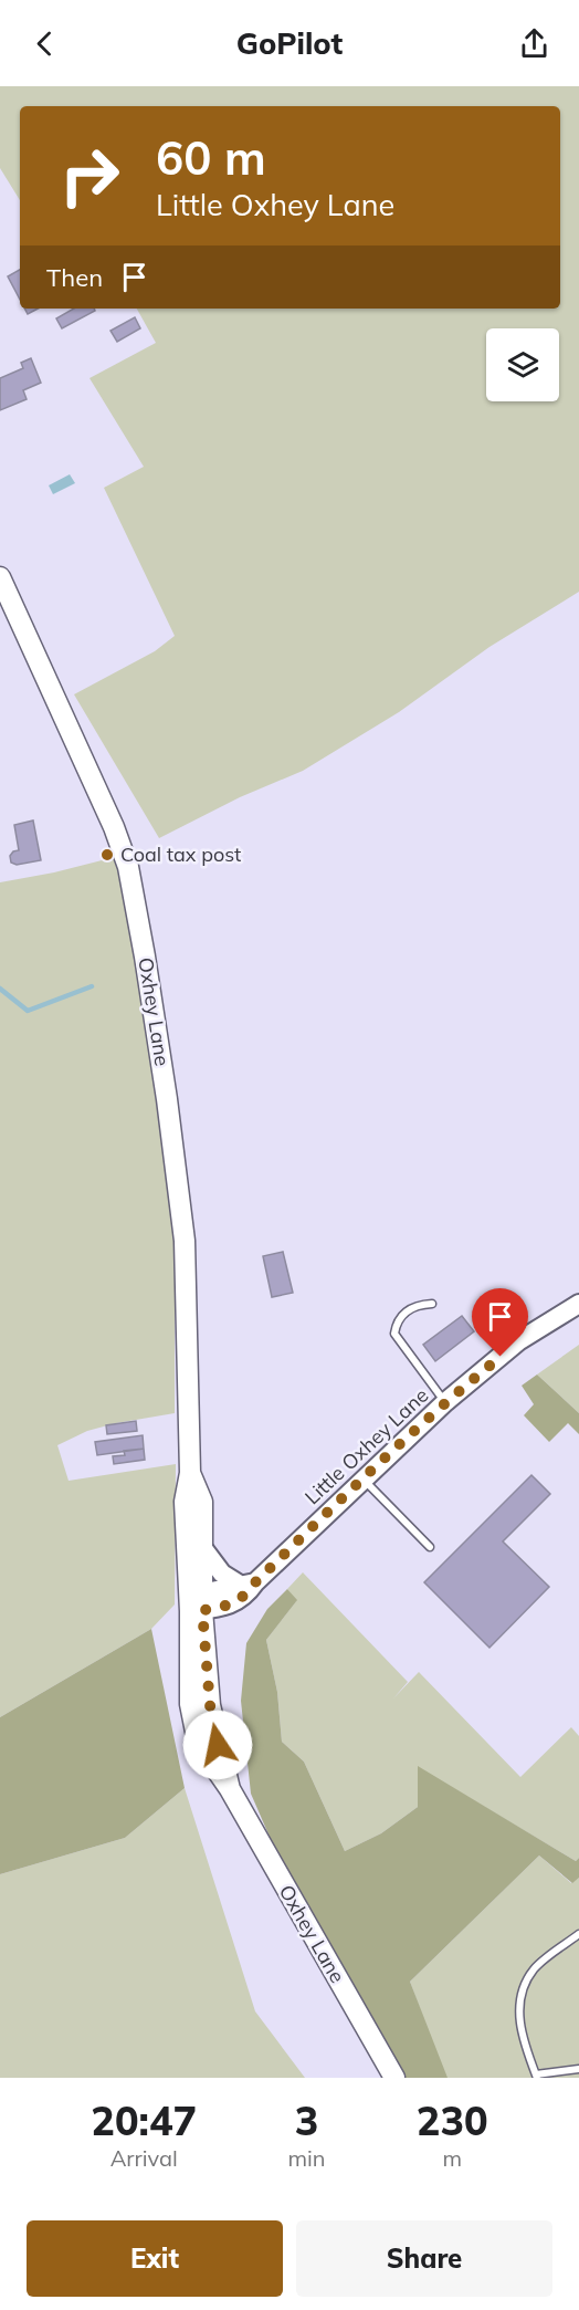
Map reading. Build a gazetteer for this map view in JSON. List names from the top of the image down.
{
  "streets": {
    "main road": ["Oxhey Lane", "Little Oxhey Lane"]
  },
  "crossings": [
    ["Oxhey Lane", "Little Oxhey Lane"]
  ],
  "places": ["Coal tax post"],
  "page": {
    "header": "GoPilot",
    "turn": ["60 m", "Little Oxhey Lane"],
    "then": "Then",
    "eta": [
      "20:47",
      "Arrival",
      "3",
      "min",
      "230",
      "m"
    ],
    "buttons": ["Exit", "Share"]
  }
}
